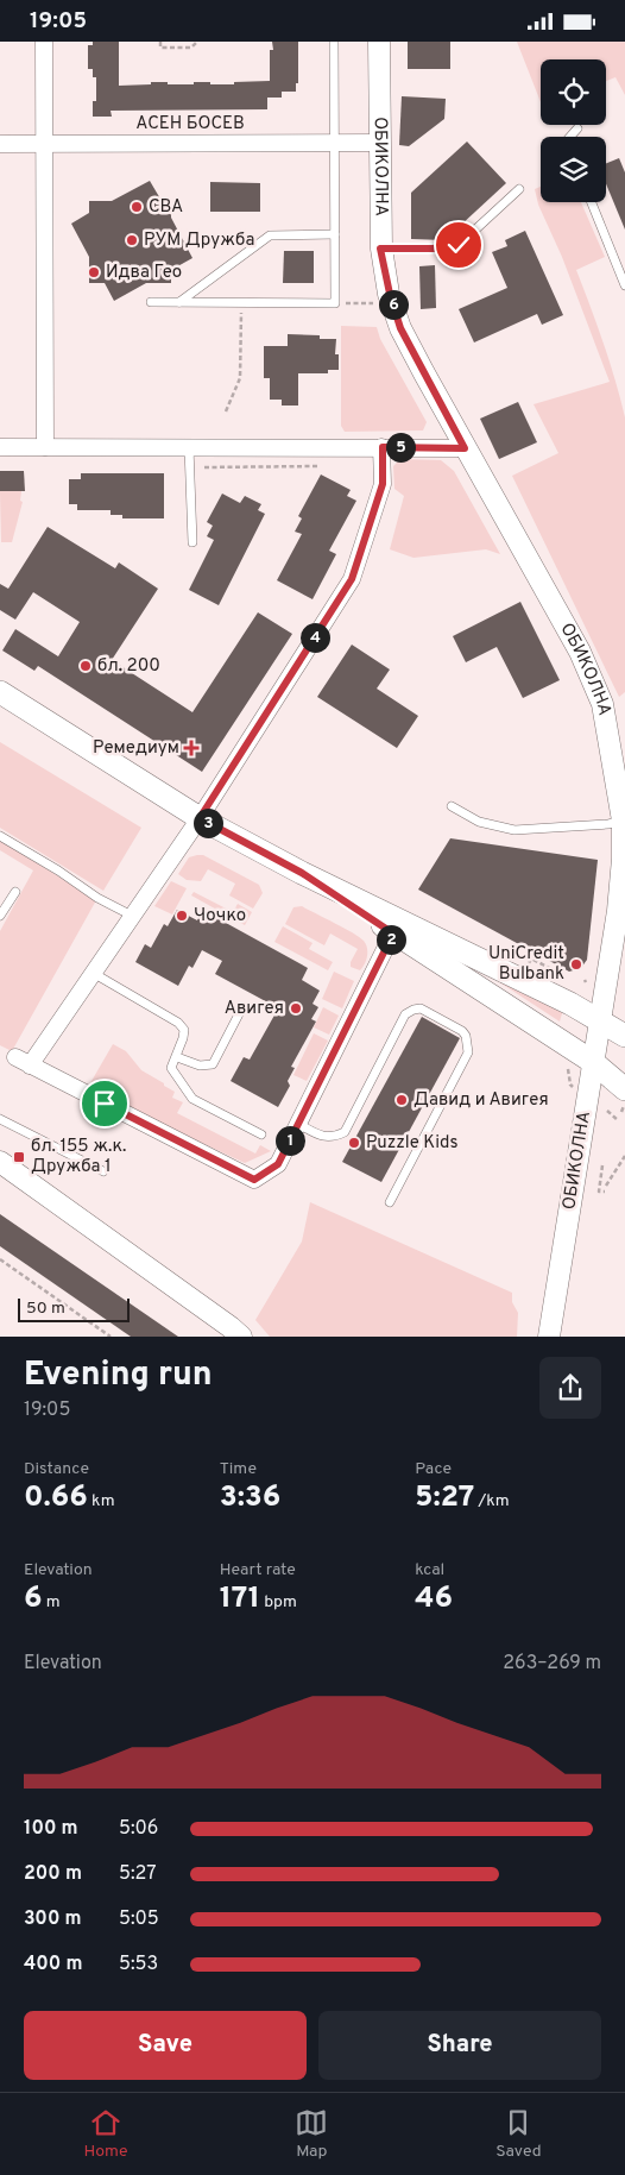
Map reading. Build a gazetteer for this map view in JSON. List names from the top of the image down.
{
  "streets": {
    "street": ["АСЕН БОСЕВ", "ОБИКОЛНА"]
  },
  "crossings": [
    ["АСЕН БОСЕВ", "ОБИКОЛНА"]
  ],
  "places": {
    "other": [
      "CBA",
      "РУМ Дружба",
      "Идва Гео",
      "бл. 200",
      "Чочко",
      "UniCredit Bulbank",
      "Авигея",
      "Давид и Авигея",
      "Puzzle Kids"
    ],
    "health": ["Ремедиум"],
    "transit": ["бл. 155 ж.к. Дружба 1"]
  },
  "scale_bar": "50 m",
  "page": {
    "status": "19:05",
    "pins": [
      "6",
      "5",
      "4",
      "3",
      "2",
      "1"
    ],
    "scale": "50 m",
    "heading": ["Evening run", "19:05"],
    "stats": [
      ["Distance", "0.66 km"],
      ["Time", "3:36"],
      ["Pace", "5:27 /km"],
      ["Elevation", "6 m"],
      ["Heart rate", "171 bpm"],
      ["kcal", "46"]
    ],
    "chart": ["Elevation", "263–269 m"],
    "list": [
      {
        "name": "100 m",
        "note": "5:06"
      },
      {
        "name": "200 m",
        "note": "5:27"
      },
      {
        "name": "300 m",
        "note": "5:05"
      },
      {
        "name": "400 m",
        "note": "5:53"
      }
    ],
    "buttons": ["Save", "Share"],
    "tabs": ["Home", "Map", "Saved"]
  }
}
